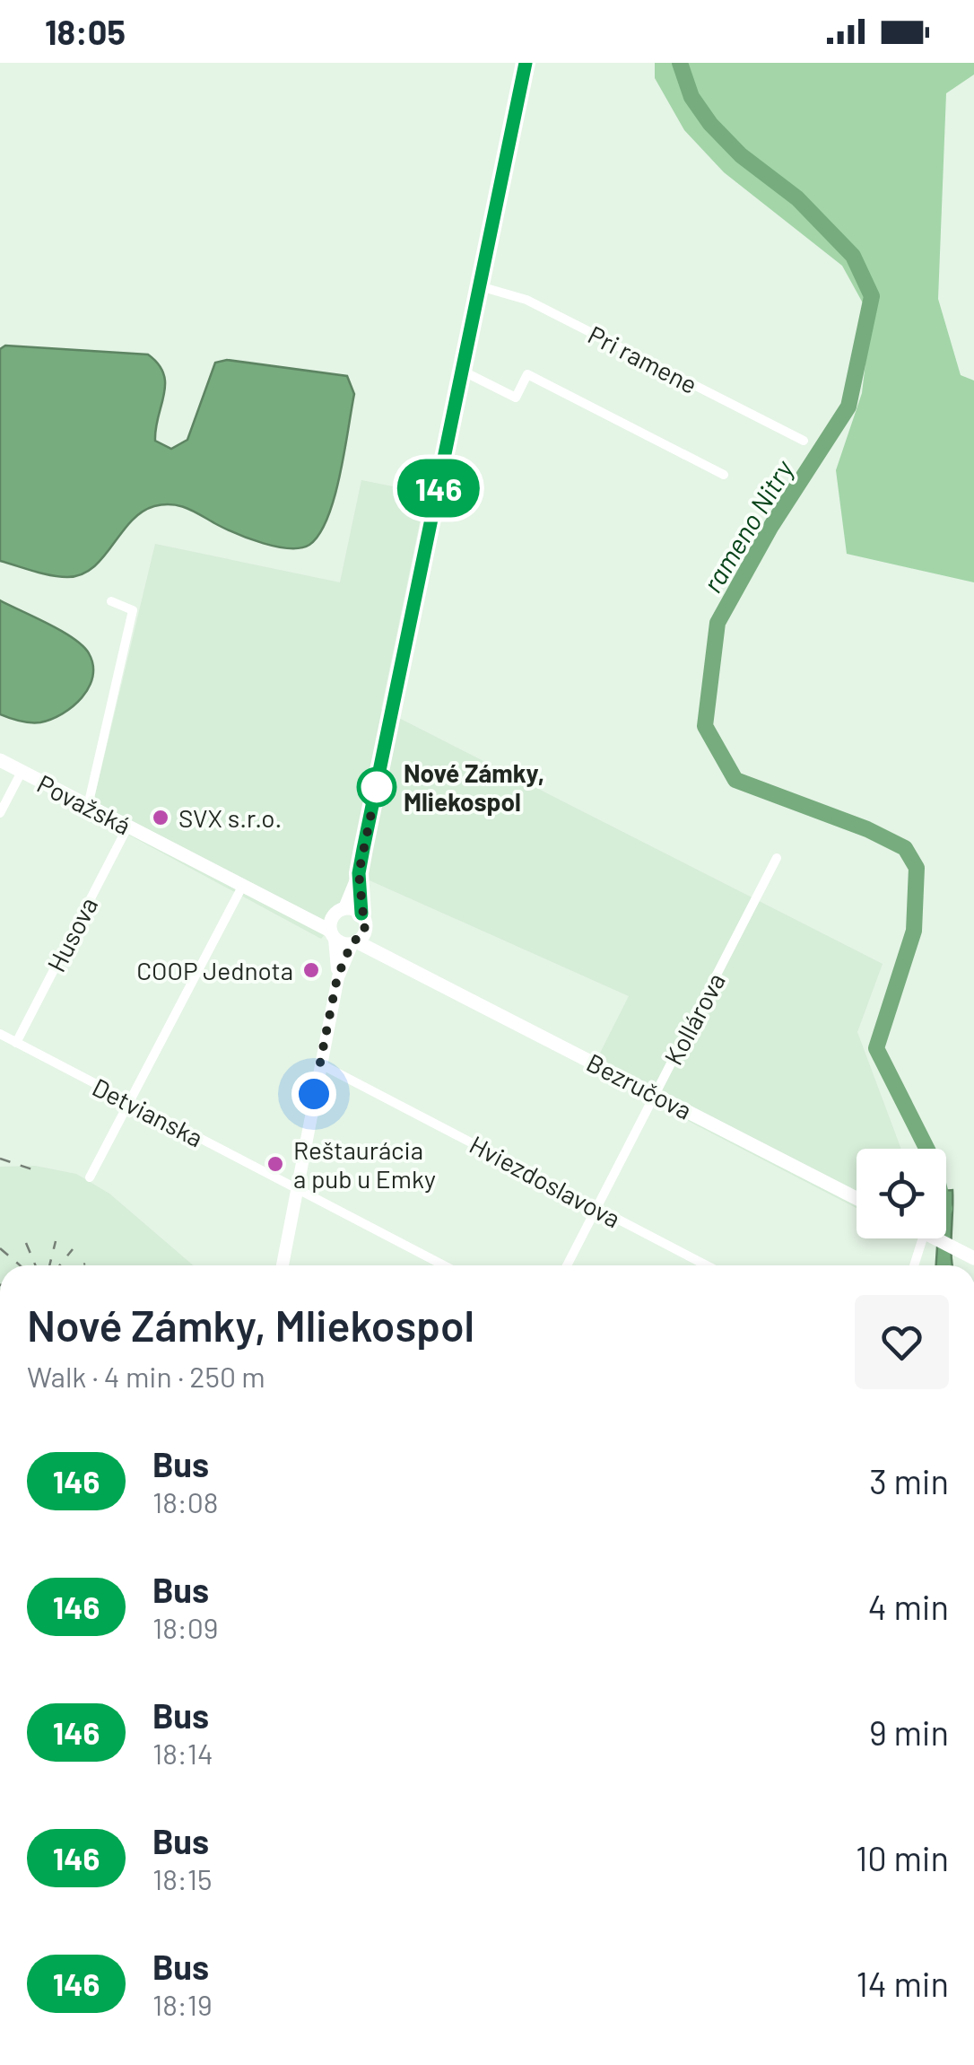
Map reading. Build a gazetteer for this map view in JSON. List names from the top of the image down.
{
  "streets": {
    "main road": ["Považská", "Bezručova"],
    "street": [
      "Pri ramene",
      "Husova",
      "Kollárova",
      "Detvianska",
      "Hviezdoslavova"
    ]
  },
  "crossings": [
    ["Považská", "Husova"],
    ["Považská", "Bezručova"],
    ["Husova", "Detvianska"],
    ["Kollárova", "Bezručova"],
    ["Kollárova", "Hviezdoslavova"]
  ],
  "water": ["rameno Nitry"],
  "places": [
    "Nové Zámky, Mliekospol",
    "SVX s.r.o.",
    "COOP Jednota",
    "Reštaurácia a pub u Emky"
  ],
  "lines": ["bus line 146"],
  "page": {
    "status": "18:05",
    "on_map": "146",
    "heading": ["Nové Zámky, Mliekospol", "Walk · 4 min · 250 m"],
    "list": [
      {
        "mark": "146",
        "name": "Bus",
        "note": "18:08",
        "value": "3 min"
      },
      {
        "mark": "146",
        "name": "Bus",
        "note": "18:09",
        "value": "4 min"
      },
      {
        "mark": "146",
        "name": "Bus",
        "note": "18:14",
        "value": "9 min"
      },
      {
        "mark": "146",
        "name": "Bus",
        "note": "18:15",
        "value": "10 min"
      },
      {
        "mark": "146",
        "name": "Bus",
        "note": "18:19",
        "value": "14 min"
      }
    ]
  }
}
